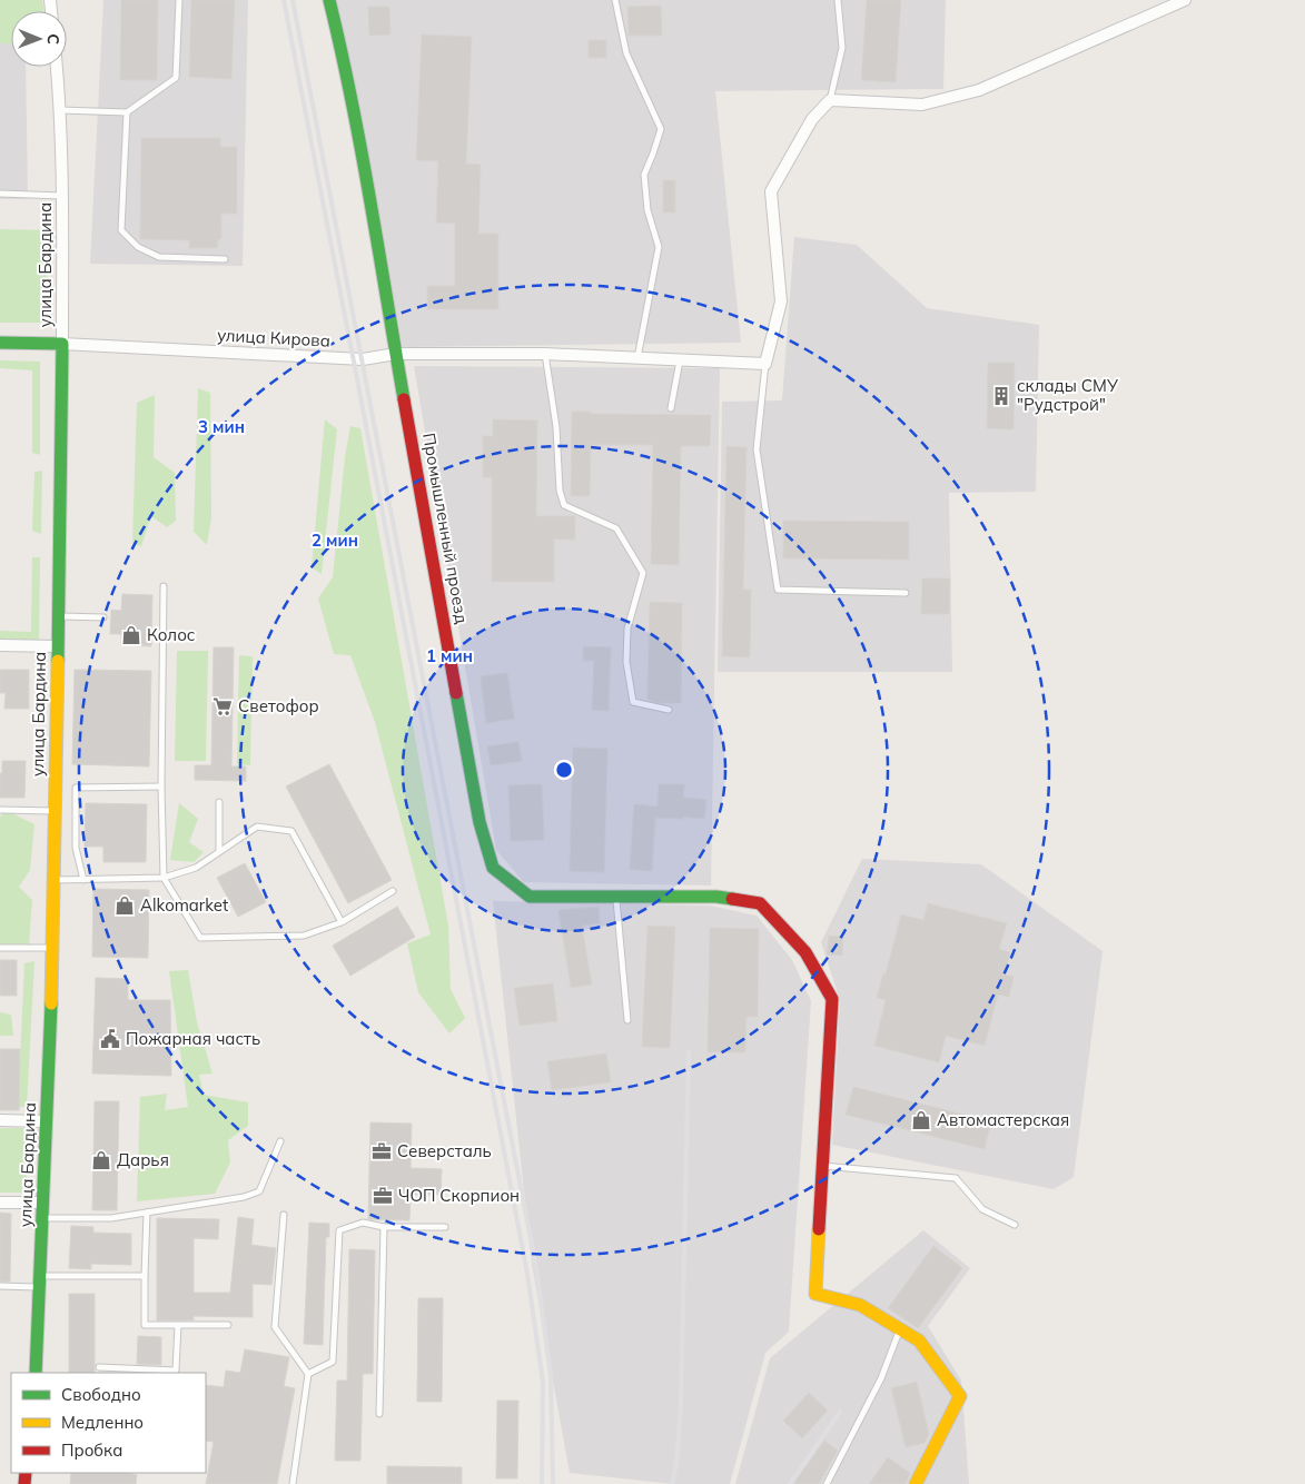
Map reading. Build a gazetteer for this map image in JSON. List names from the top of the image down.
{
  "streets": {
    "street": ["улица Бардина", "улица Кирова", "Промышленный проезд"]
  },
  "crossings": [
    ["улица Бардина", "улица Кирова"],
    ["улица Кирова", "Промышленный проезд"]
  ],
  "places": {
    "building": ["склады СМУ \"Рудстрой\""],
    "shop": [
      "Колос",
      "Alkomarket",
      "Автомастерская",
      "Дарья"
    ],
    "supermarket": ["Светофор"],
    "public building": ["Пожарная часть"],
    "office": ["Северсталь", "ЧОП Скорпион"]
  },
  "legend": ["Свободно", "Медленно", "Пробка"],
  "north": "right",
  "rings": ["3 мин", "2 мин", "1 мин"]
}
